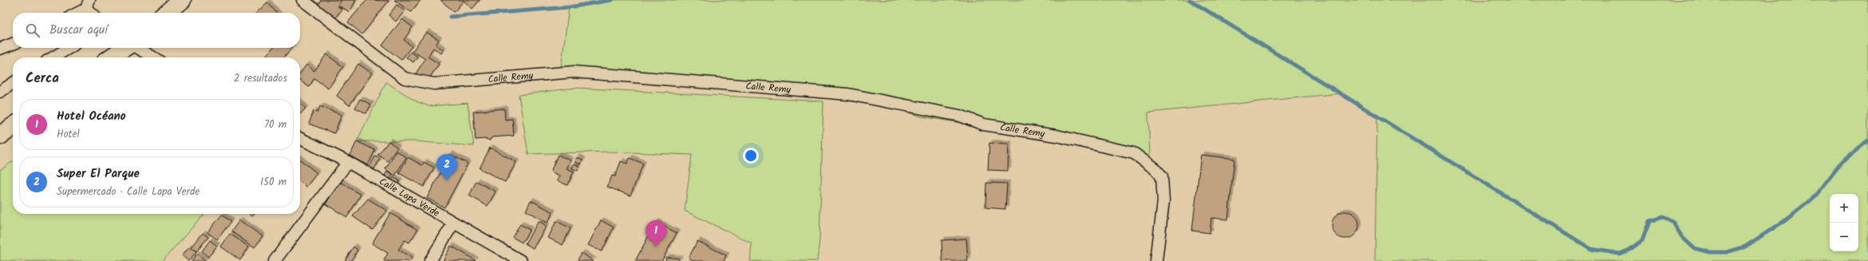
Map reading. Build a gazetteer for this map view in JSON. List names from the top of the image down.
{
  "streets": {
    "street": ["Calle Remy", "Calle Lapa Verde"]
  },
  "page": {
    "search": "Buscar aquí",
    "heading": ["Cerca", "2 resultados"],
    "list": [
      {
        "mark": "1",
        "name": "Hotel Océano",
        "note": "Hotel",
        "value": "70 m"
      },
      {
        "mark": "2",
        "name": "Super El Parque",
        "note": "Supermercado · Calle Lapa Verde",
        "value": "150 m"
      }
    ],
    "pins": ["2", "1"],
    "map_buttons": ["+", "−"]
  }
}
